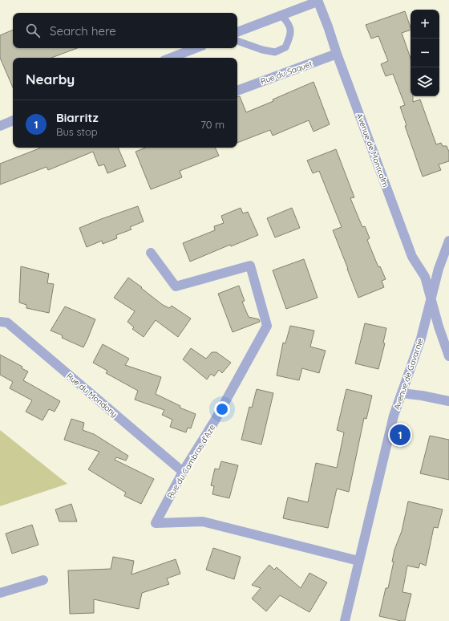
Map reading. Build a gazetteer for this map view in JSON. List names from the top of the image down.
{
  "streets": {
    "street": [
      "Rue du Saquet",
      "Avenue de Montcalm",
      "Avenue de Gavarnie",
      "Rue du Mondony",
      "Rue du Cambras d'Aze"
    ]
  },
  "crossings": [
    ["Rue du Saquet", "Avenue de Montcalm"],
    ["Avenue de Montcalm", "Avenue de Gavarnie"],
    ["Avenue de Gavarnie", "Rue du Cambras d'Aze"],
    ["Rue du Mondony", "Rue du Cambras d'Aze"]
  ],
  "page": {
    "map_buttons": ["+", "−"],
    "search": "Search here",
    "heading": "Nearby",
    "list": [
      {
        "mark": "1",
        "name": "Biarritz",
        "note": "Bus stop",
        "value": "70 m"
      }
    ],
    "pins": "1"
  }
}
